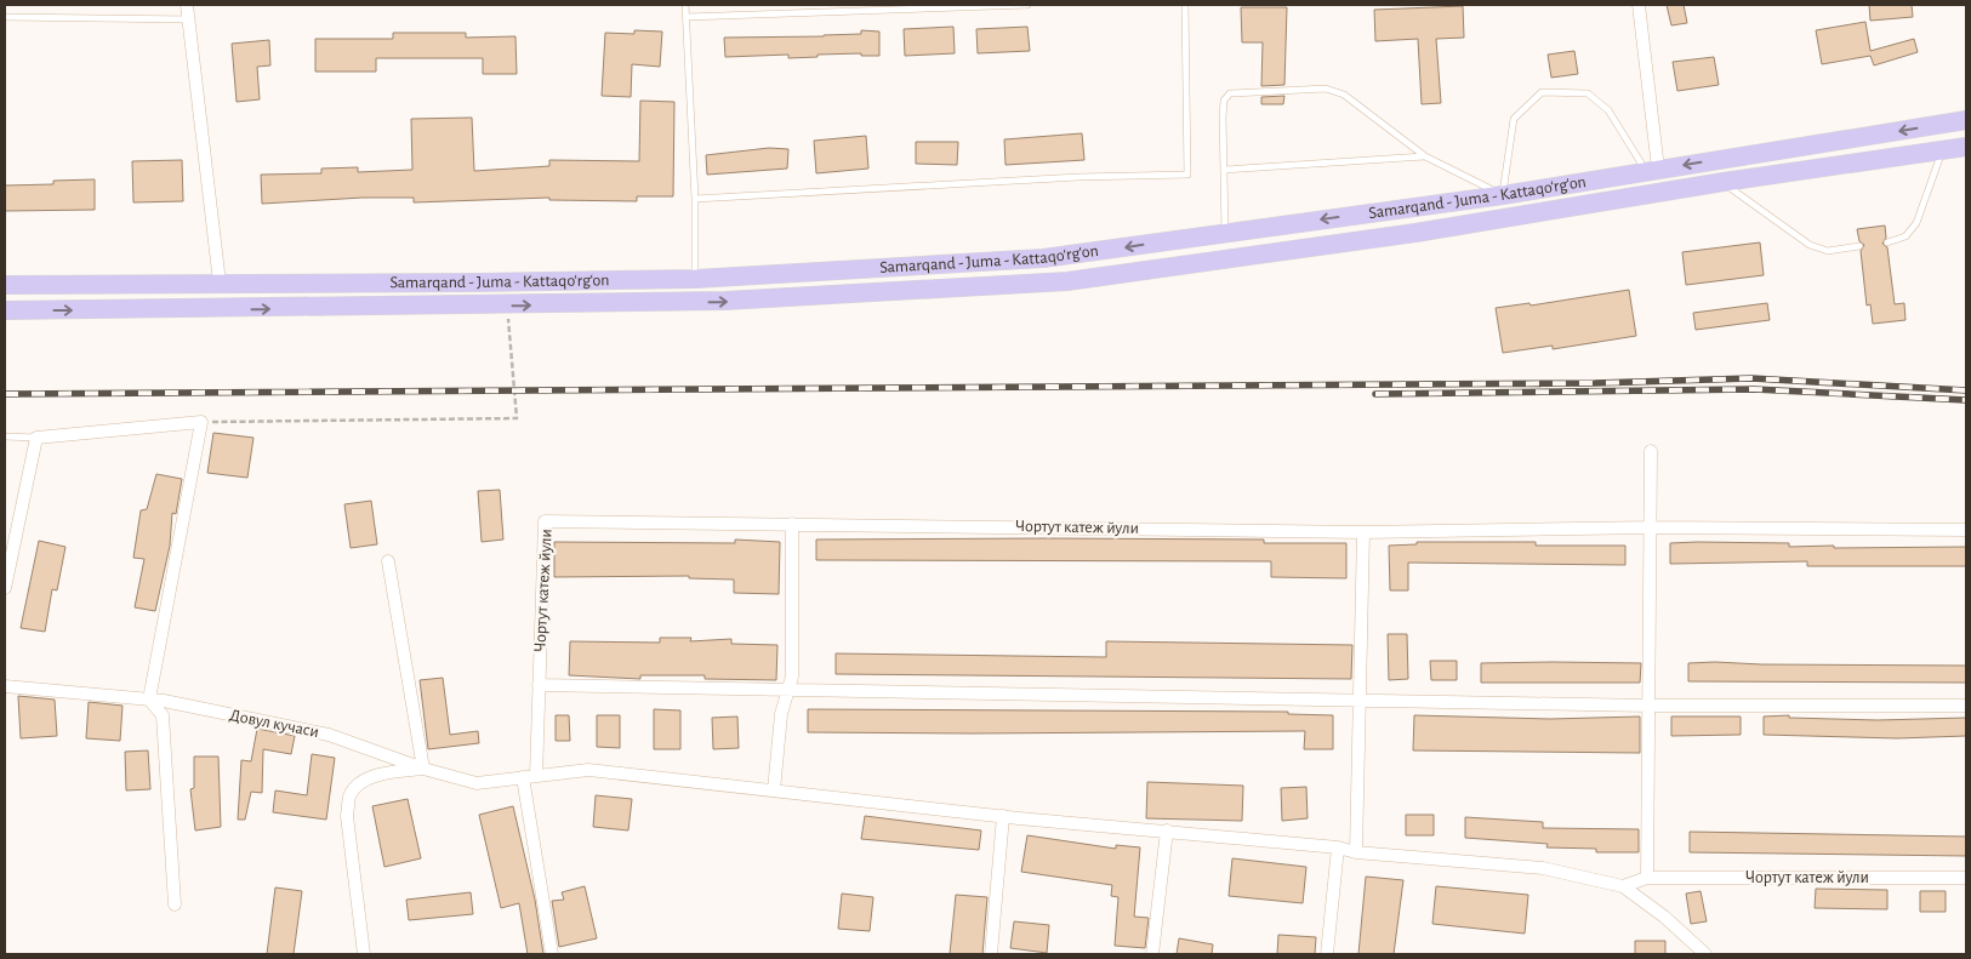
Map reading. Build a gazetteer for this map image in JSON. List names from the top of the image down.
{
  "streets": {
    "main road": ["Samarqand - Juma - Kattaqo‘rg‘on"],
    "street": ["Чортут катеж йули", "Довул кучаси"]
  },
  "crossings": [
    ["Чортут катеж йули", "Довул кучаси"]
  ]
}
